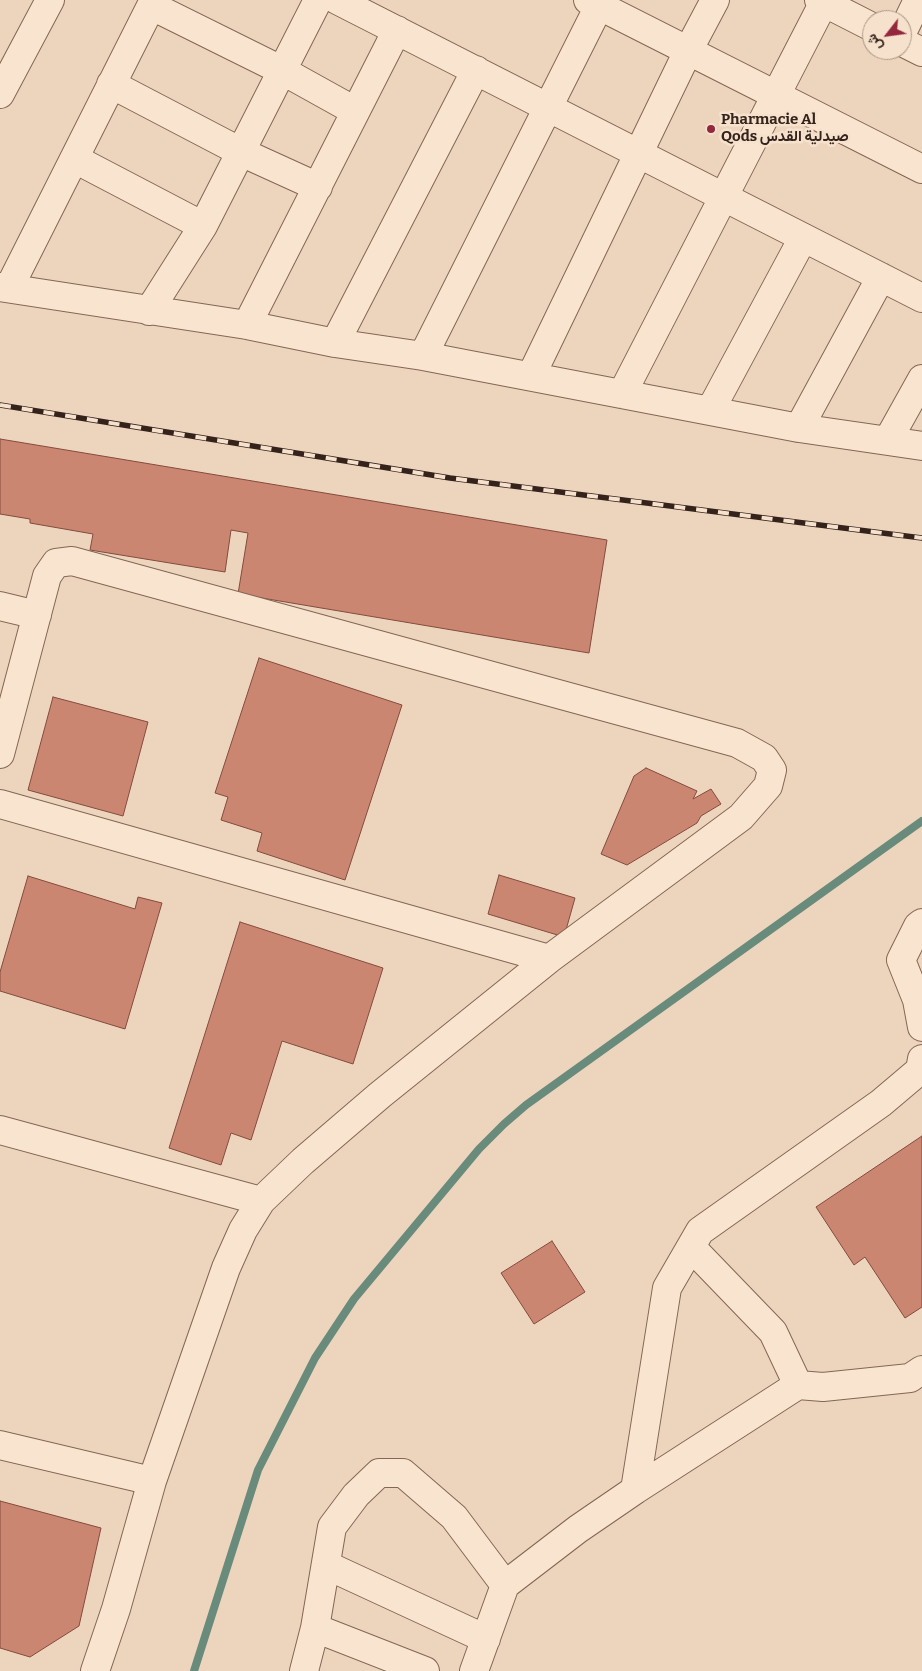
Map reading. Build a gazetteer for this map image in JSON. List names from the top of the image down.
{
  "places": ["Pharmacie Al Qods صيدلية القدس"],
  "north": "bottom left"
}
